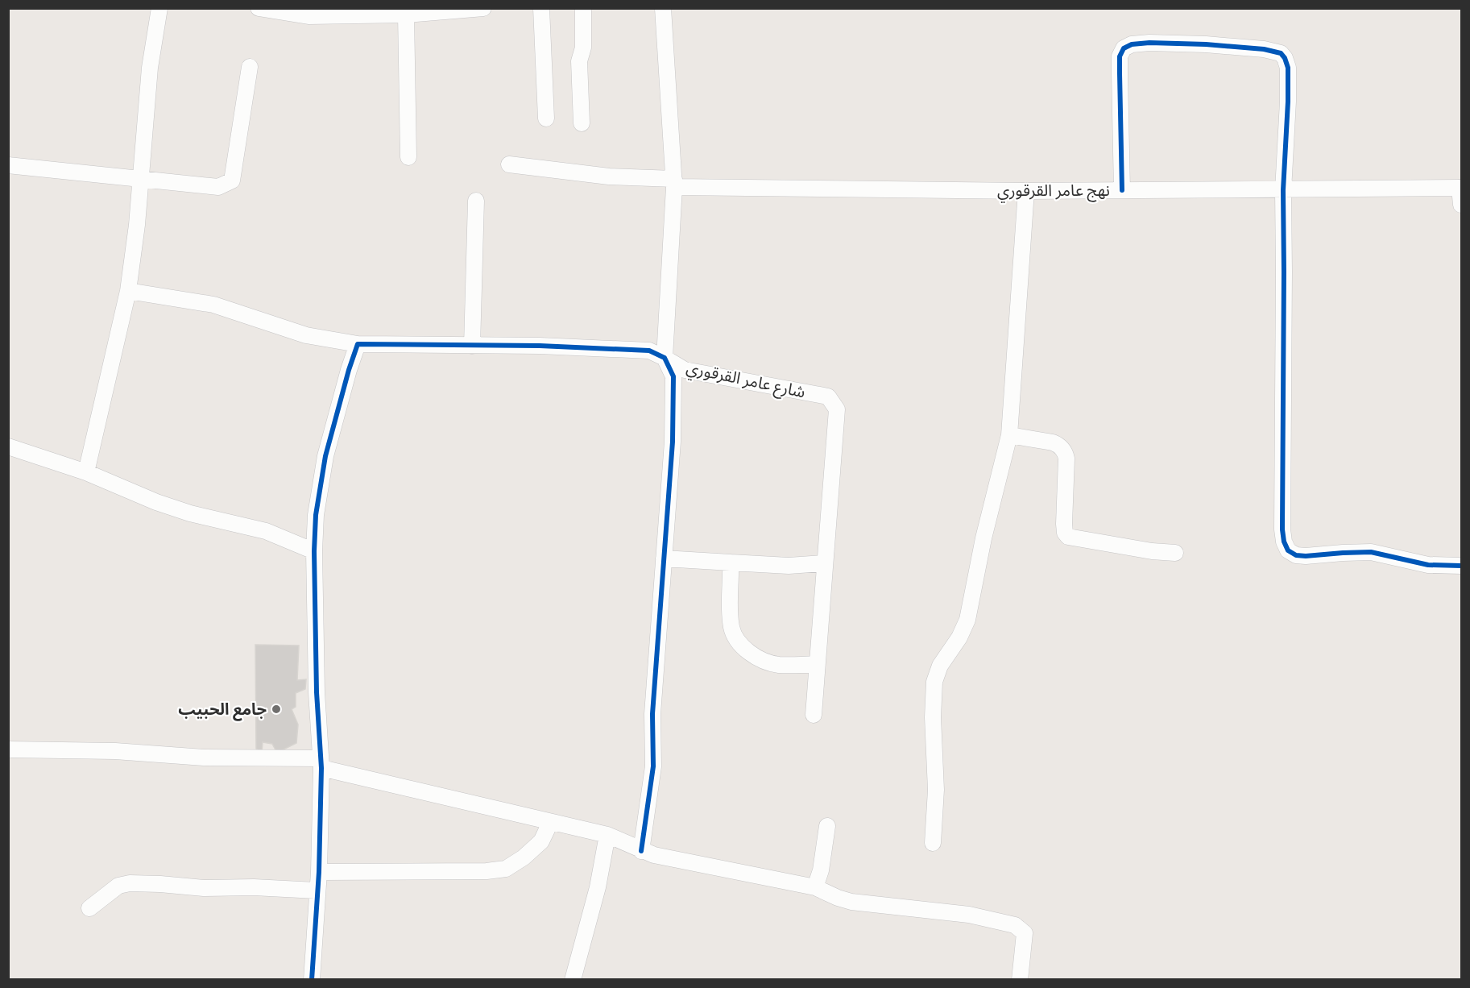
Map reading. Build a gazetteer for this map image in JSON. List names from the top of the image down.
{
  "streets": {
    "street": ["نهج عامر القرقوري", "شارع عامر القرقوري"]
  },
  "places": ["جامع الحبيب"]
}
